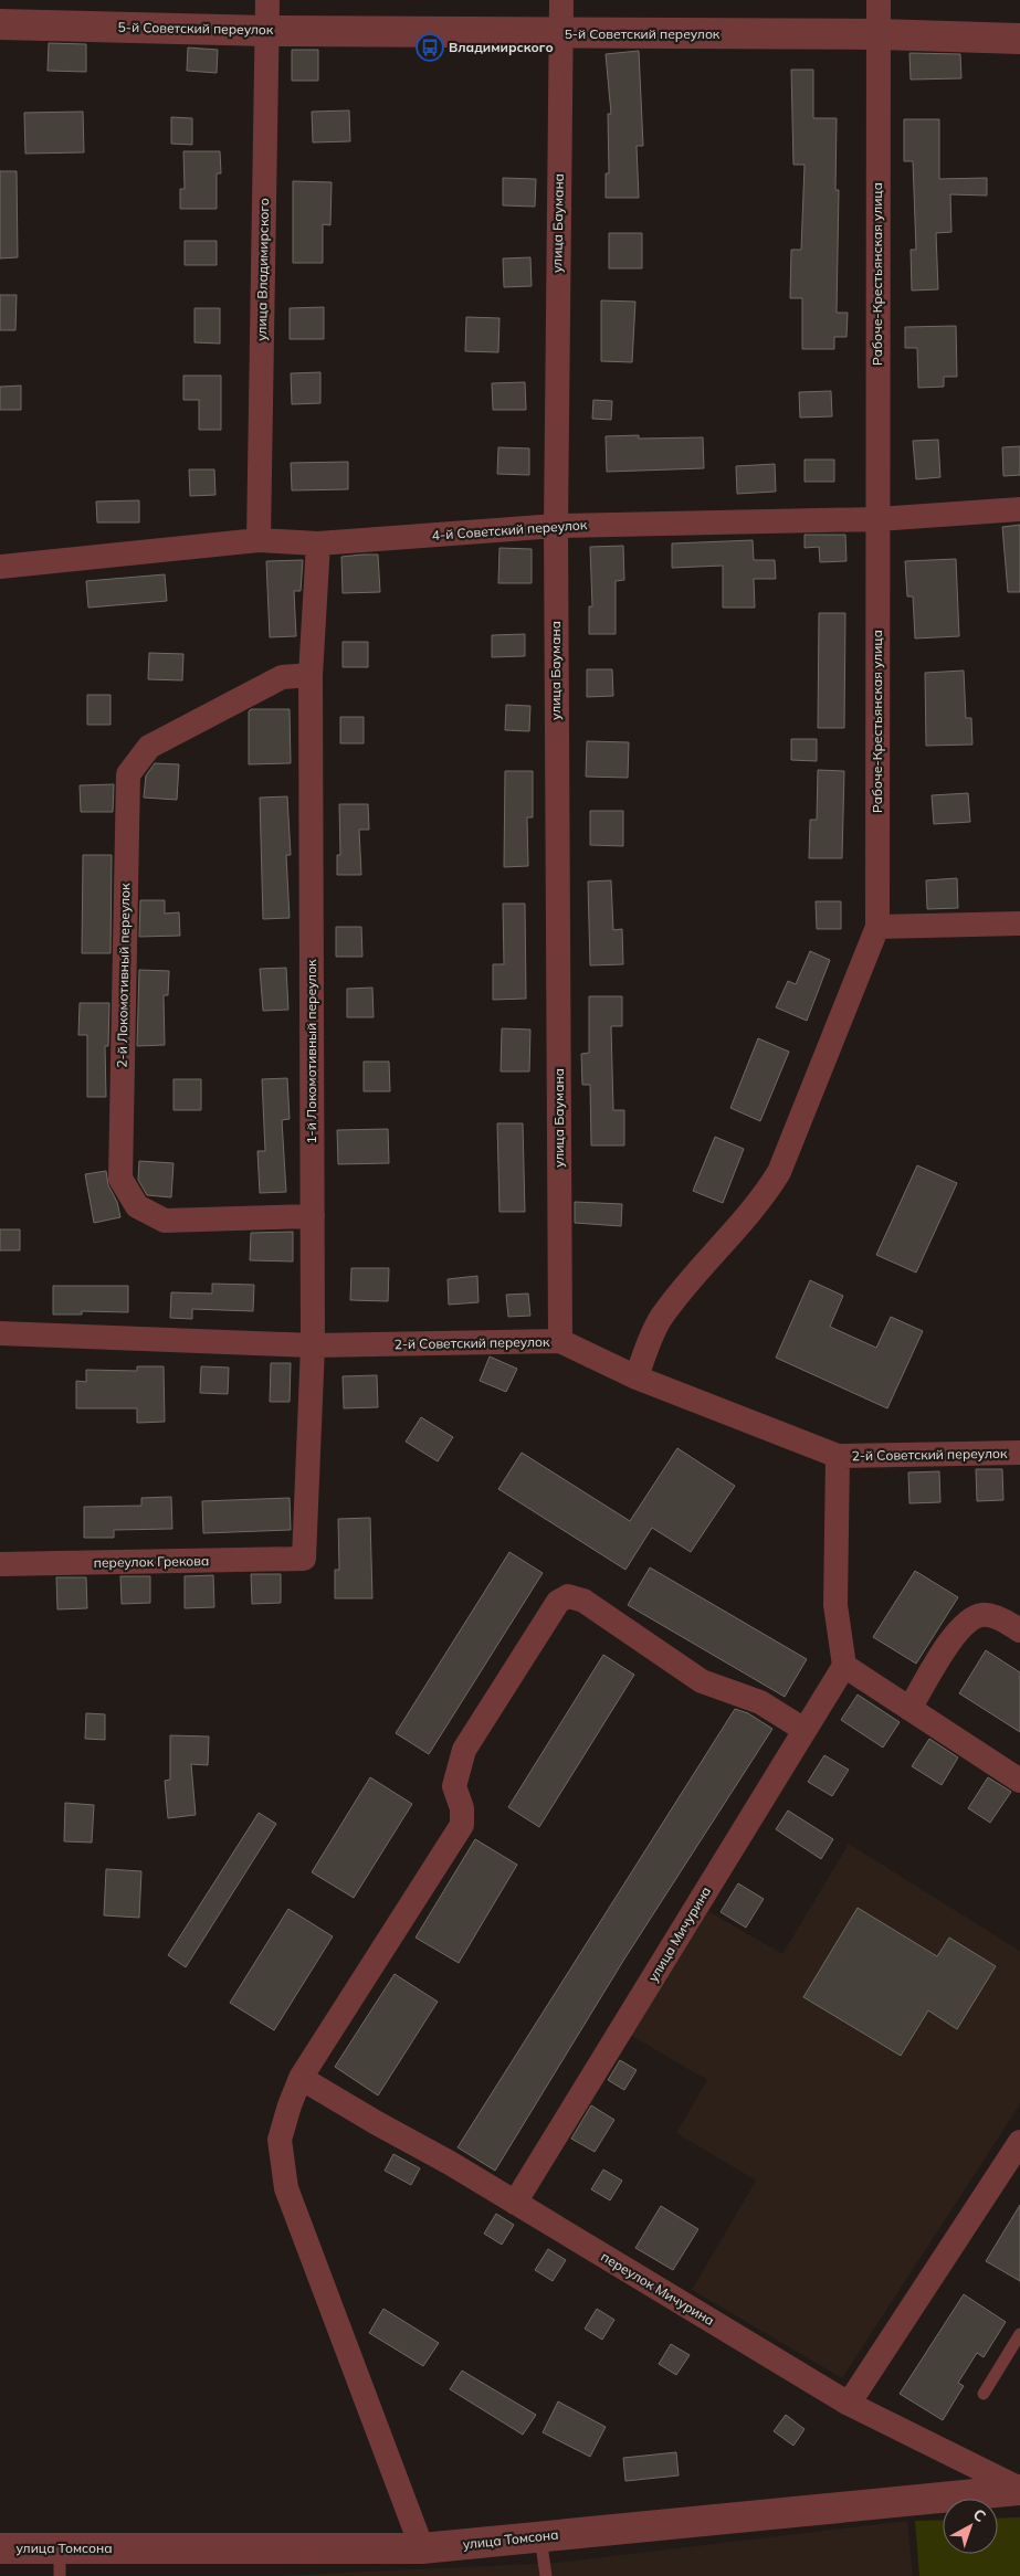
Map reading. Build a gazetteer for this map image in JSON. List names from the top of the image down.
{
  "streets": {
    "street": [
      "5-й Советский переулок",
      "улица Баумана",
      "улица Владимирского",
      "Рабоче-Крестьянская улица",
      "4-й Советский переулок",
      "2-й Локомотивный переулок",
      "1-й Локомотивный переулок",
      "2-й Советский переулок",
      "переулок Грекова",
      "улица Мичурина",
      "переулок Мичурина",
      "улица Томсона"
    ]
  },
  "crossings": [
    ["5-й Советский переулок", "улица Баумана"],
    ["5-й Советский переулок", "улица Владимирского"],
    ["5-й Советский переулок", "Рабоче-Крестьянская улица"],
    ["улица Баумана", "4-й Советский переулок"],
    ["улица Баумана", "2-й Советский переулок"],
    ["улица Владимирского", "4-й Советский переулок"],
    ["Рабоче-Крестьянская улица", "4-й Советский переулок"],
    ["Рабоче-Крестьянская улица", "2-й Советский переулок"],
    ["4-й Советский переулок", "1-й Локомотивный переулок"],
    ["2-й Локомотивный переулок", "1-й Локомотивный переулок"],
    ["1-й Локомотивный переулок", "2-й Советский переулок"],
    ["1-й Локомотивный переулок", "переулок Грекова"],
    ["улица Мичурина", "переулок Мичурина"],
    ["переулок Мичурина", "улица Томсона"]
  ],
  "places": {
    "bus stop": ["Владимирского"]
  },
  "north": "top right"
}
